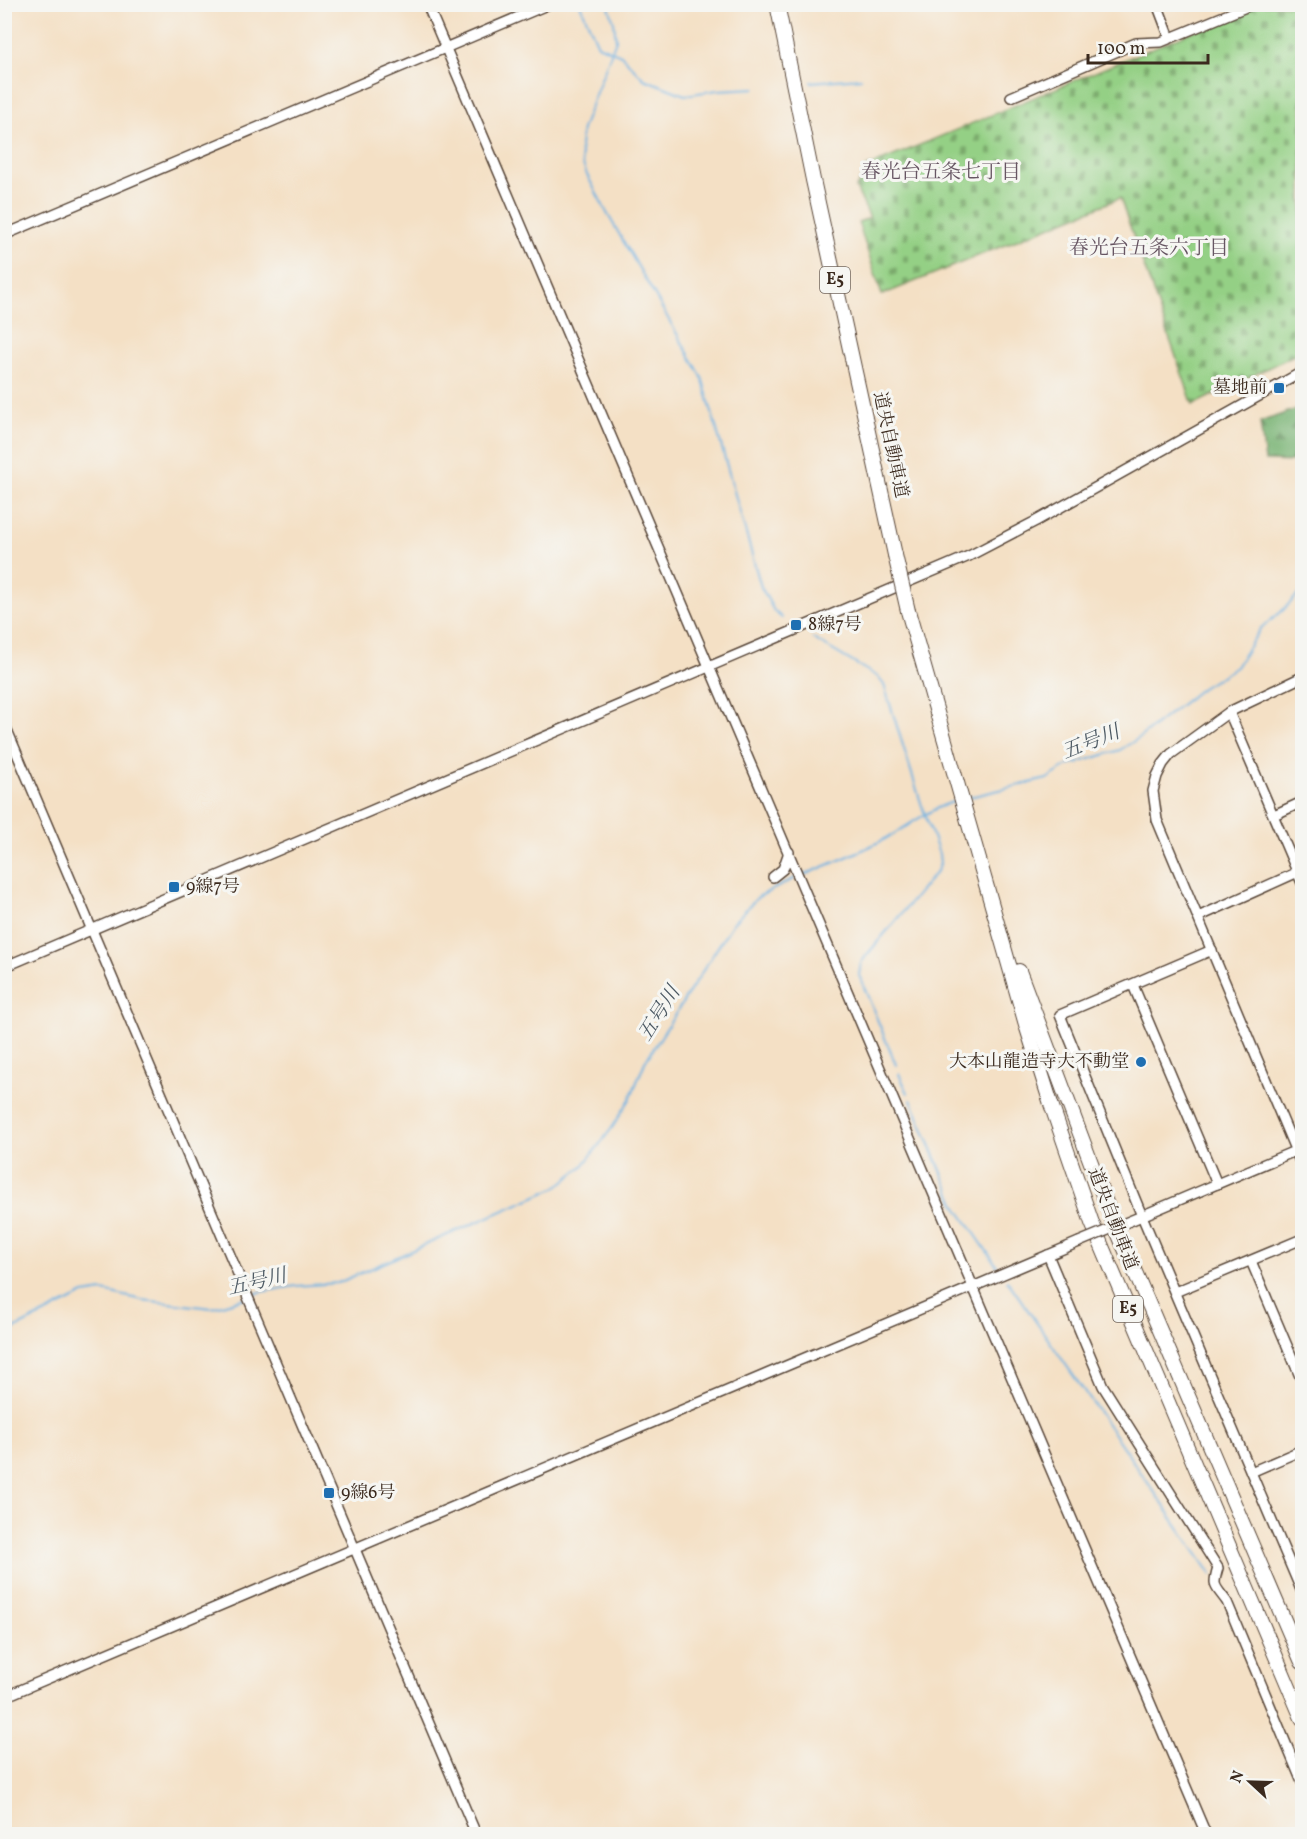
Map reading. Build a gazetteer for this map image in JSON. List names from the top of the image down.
{
  "streets": {
    "highway": ["E5", "道央自動車道"]
  },
  "districts": ["春光台五条七丁目", "春光台五条六丁目"],
  "water": ["五号川"],
  "places": {
    "transit": [
      "墓地前",
      "8線7号",
      "9線7号",
      "9線6号"
    ],
    "other": ["大本山龍造寺大不動堂"]
  },
  "scale_bar": "100 m",
  "north": "left"
}
